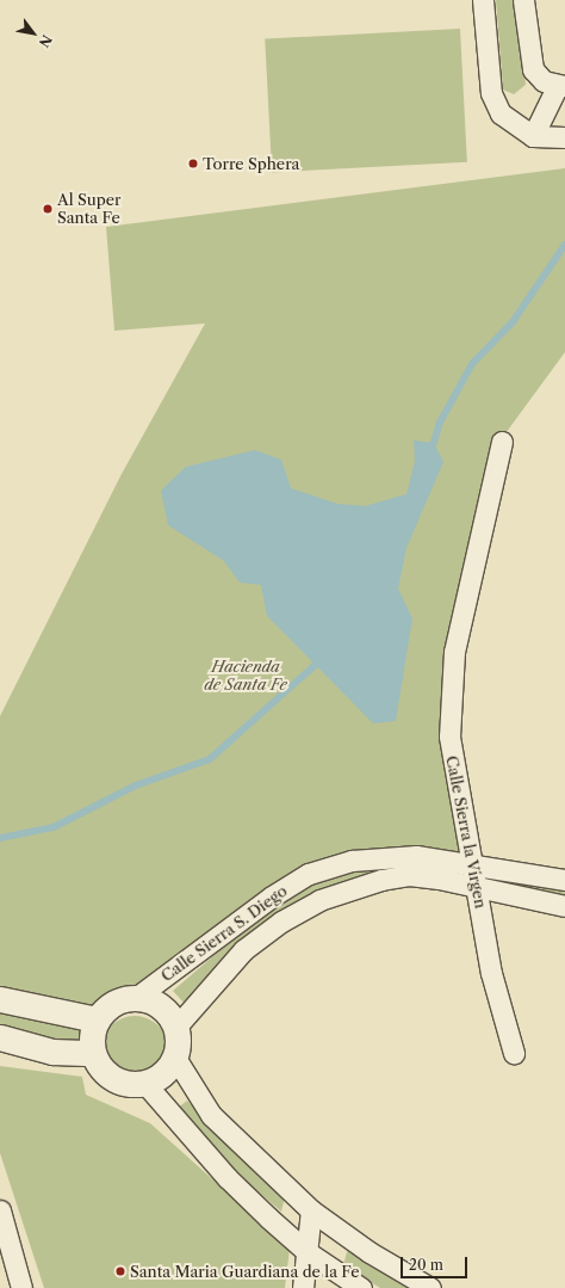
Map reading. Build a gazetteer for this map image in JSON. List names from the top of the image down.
{
  "streets": {
    "street": ["Calle Sierra la Vírgen", "Calle Sierra S. Diego"]
  },
  "crossings": [
    ["Calle Sierra la Vírgen", "Calle Sierra S. Diego"]
  ],
  "parks": ["Hacienda de Santa Fe"],
  "places": ["Torre Sphera", "Al Super Santa Fe", "Santa Maria Guardiana de la Fe"],
  "scale_bar": "20 m",
  "north": "bottom right"
}
